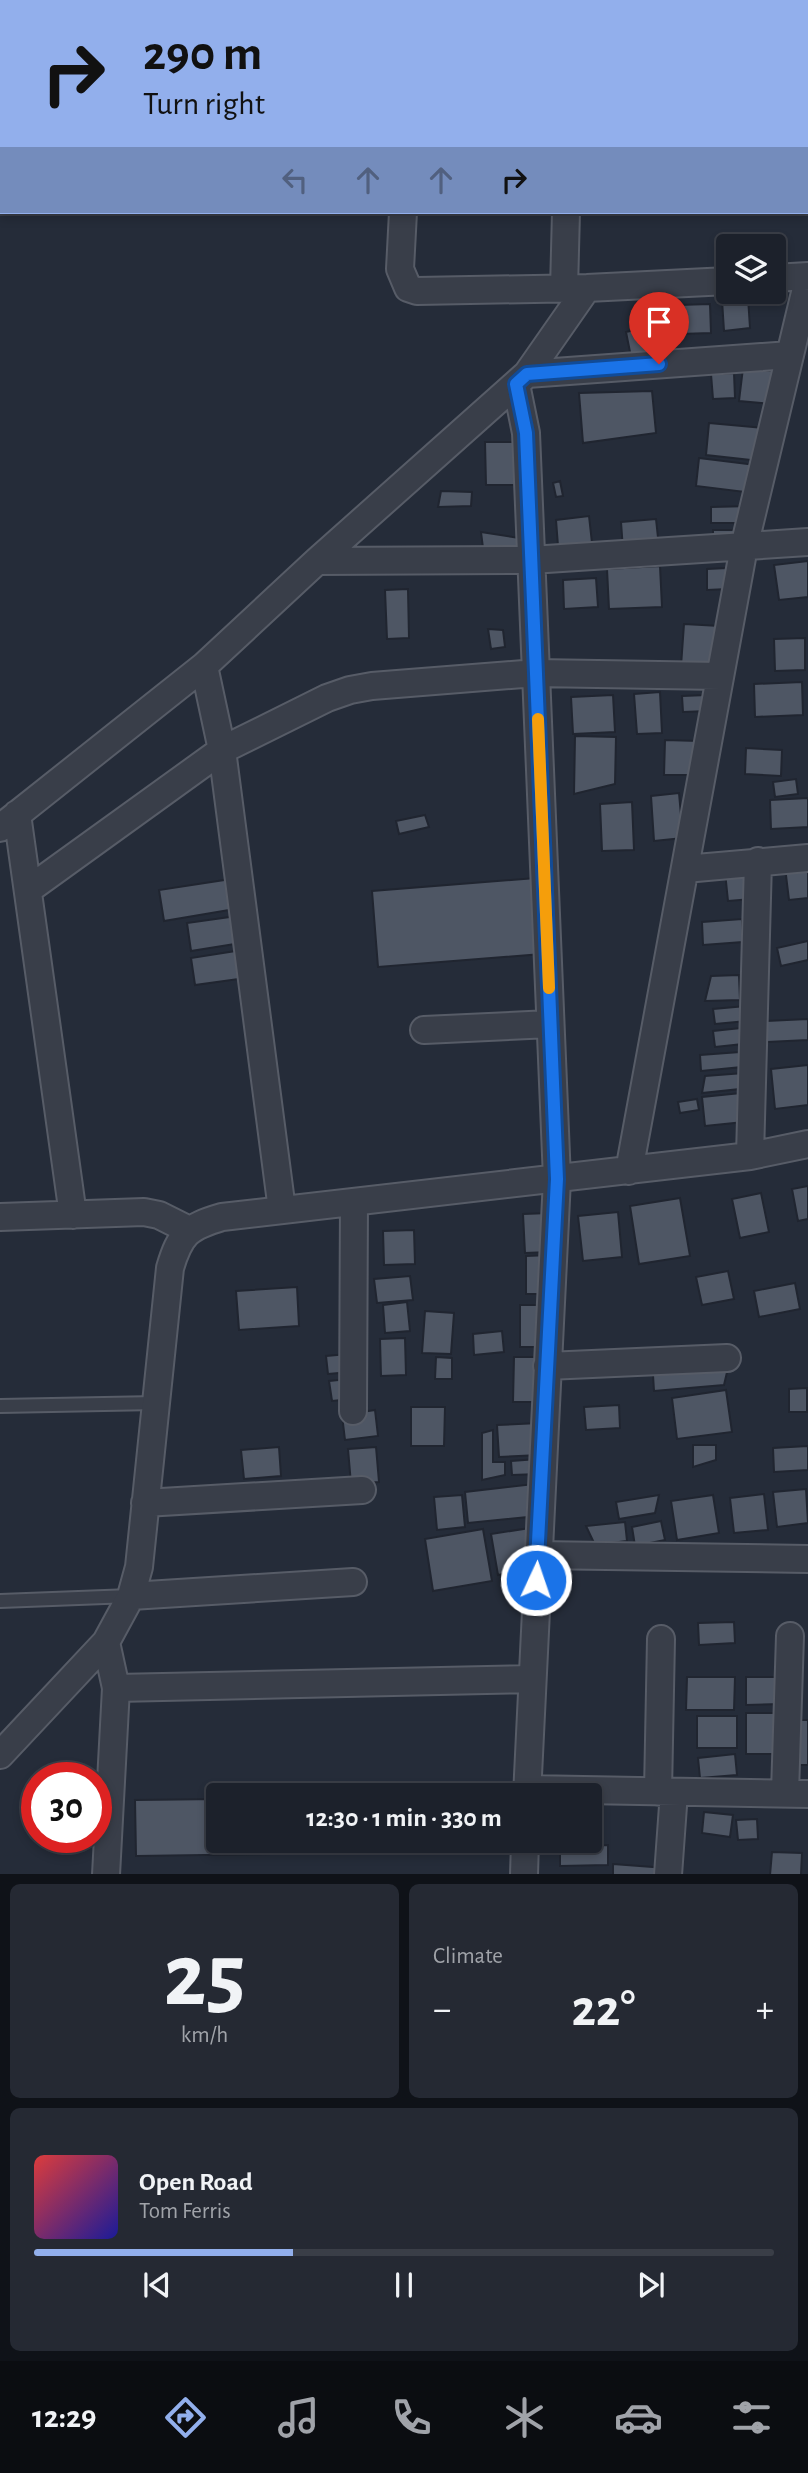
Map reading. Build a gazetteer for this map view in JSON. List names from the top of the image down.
{
  "page": {
    "turn": ["290 m", "Turn right"],
    "limit": "30",
    "trip": "12:30 · 1 min · 330 m",
    "tile": [
      ["25", "km/h"],
      "Climate"
    ],
    "heat": ["−", "22°", "+"],
    "song": ["Open Road", "Tom Ferris"],
    "tabs": "12:29"
  }
}
